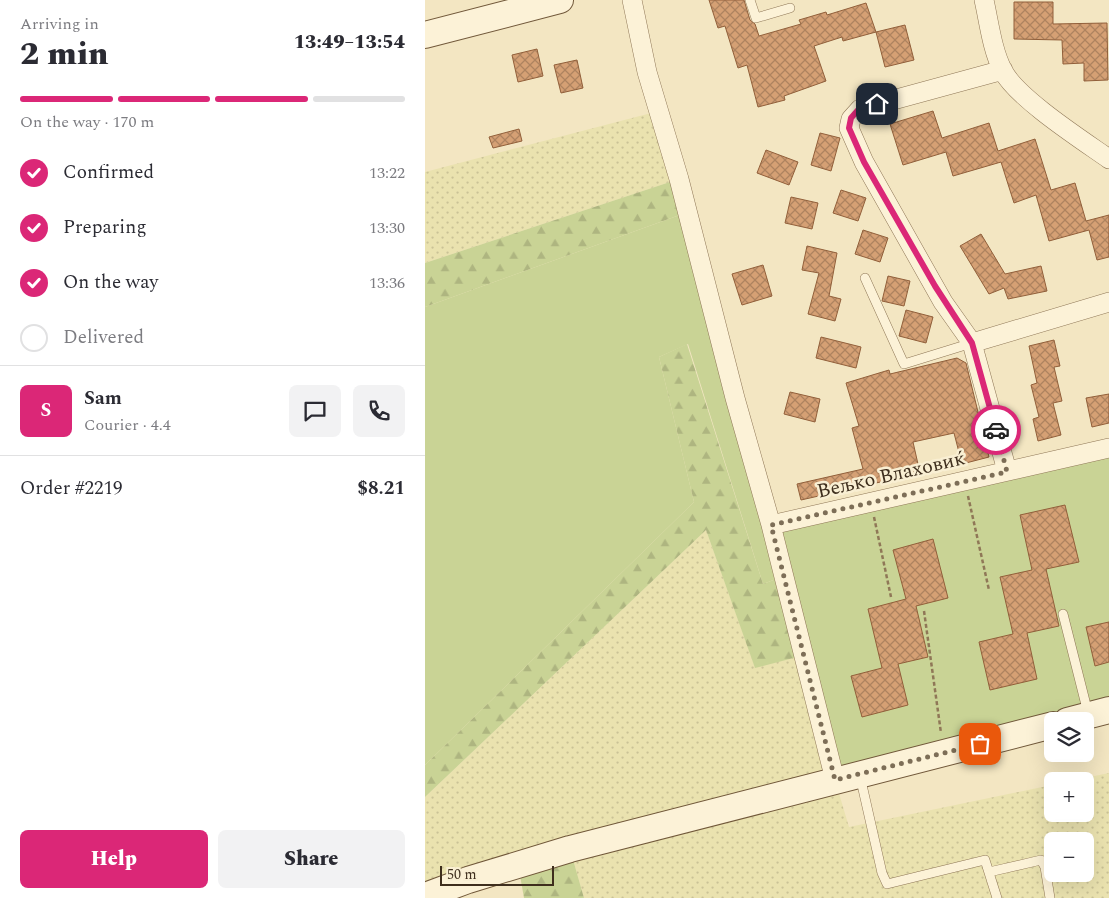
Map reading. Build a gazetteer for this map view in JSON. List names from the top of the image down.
{
  "streets": {
    "street": ["Вељко Влаховиќ"]
  },
  "scale_bar": "50 m",
  "page": {
    "heading": ["2 min", "Arriving in", "13:49–13:54"],
    "panel": [
      "Sam",
      "Courier · 4.4",
      "Order #2219",
      "$8.21"
    ],
    "bar": "On the way · 170 m",
    "list": [
      ["Confirmed", "13:22"],
      ["Preparing", "13:30"],
      ["On the way", "13:36"],
      "Delivered"
    ],
    "round": "S",
    "map_buttons": ["+", "−"],
    "buttons": ["Help", "Share"],
    "scale": "50 m"
  }
}
